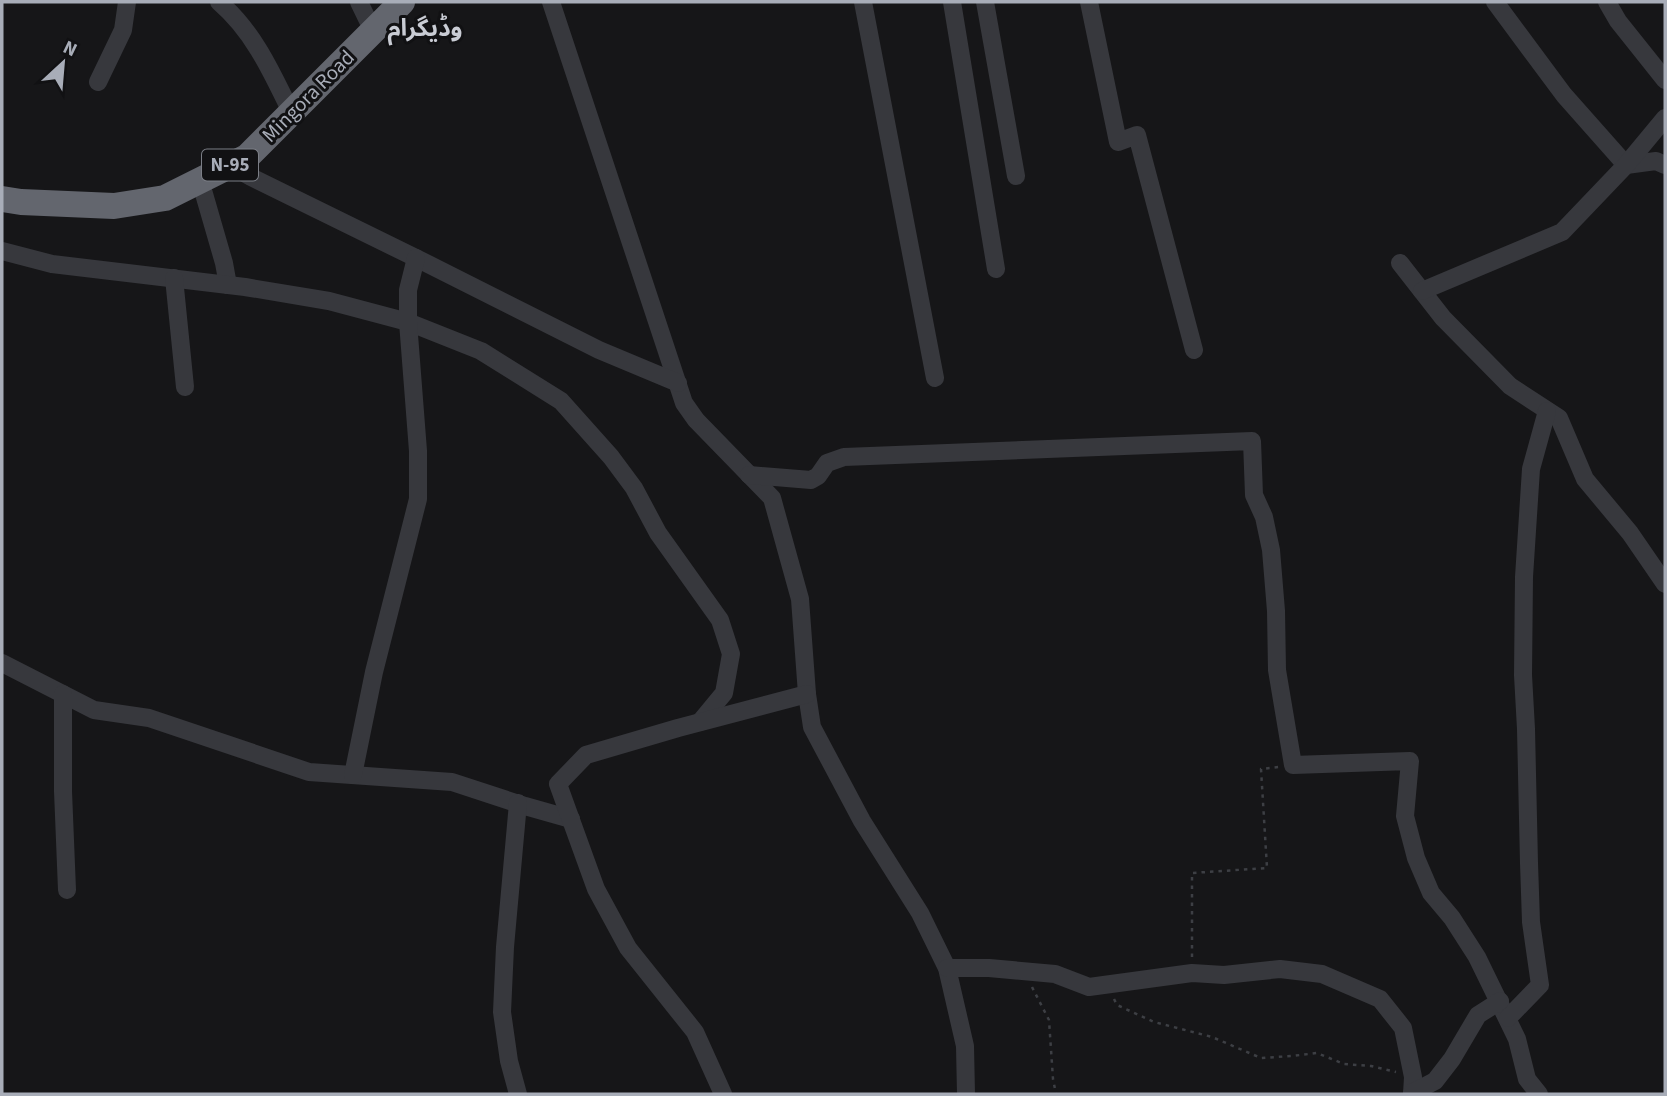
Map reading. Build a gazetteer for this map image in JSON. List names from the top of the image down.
{
  "streets": {
    "highway": ["Mingora Road", "N-95"]
  },
  "districts": ["وڈیگرام"],
  "north": "top right"
}
